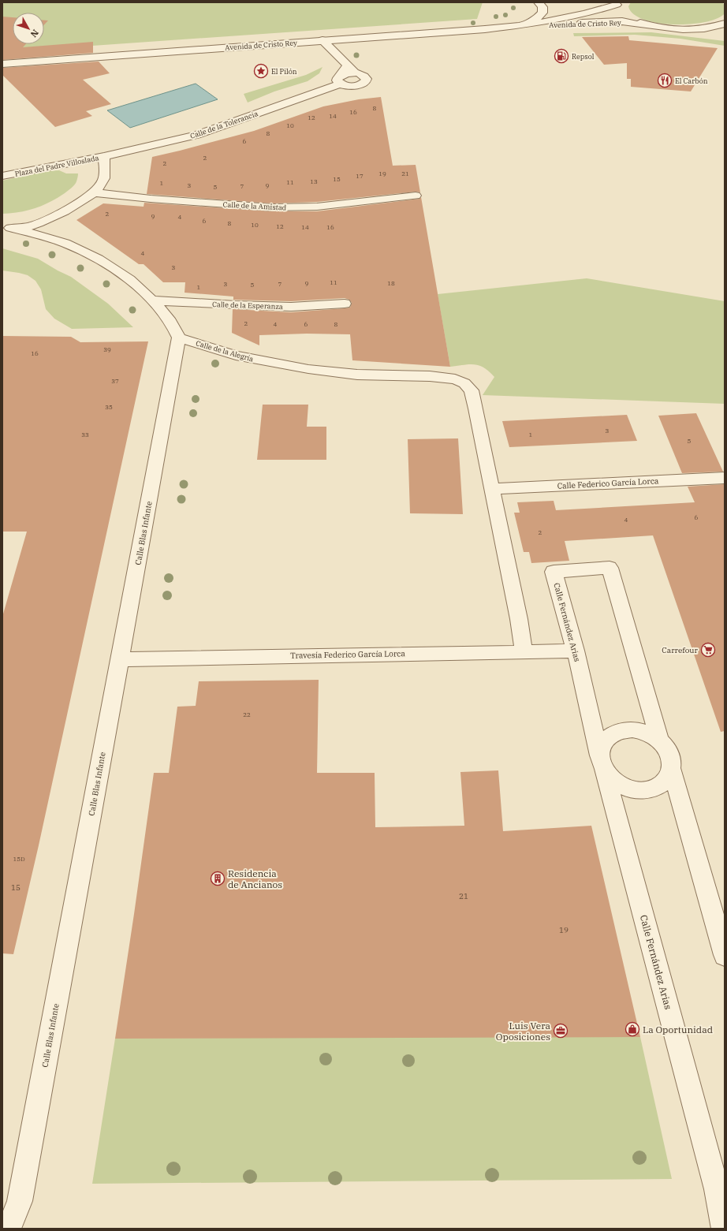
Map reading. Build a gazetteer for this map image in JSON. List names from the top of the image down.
{
  "streets": {
    "street": [
      "Avenida de Cristo Rey",
      "Calle de la Tolerancia",
      "Plaza del Padre Villoslada",
      "Calle de la Amistad",
      "Calle de la Esperanza",
      "Calle de la Alegría",
      "Calle Federico García Lorca",
      "Calle Blas Infante",
      "Calle Fernández Arias",
      "Travesía Federico García Lorca"
    ]
  },
  "crossings": [
    ["Calle de la Tolerancia", "Plaza del Padre Villoslada"],
    ["Plaza del Padre Villoslada", "Calle de la Amistad"],
    ["Calle de la Alegría", "Calle Federico García Lorca"],
    ["Calle de la Alegría", "Calle Blas Infante"],
    ["Calle Blas Infante", "Travesía Federico García Lorca"],
    ["Calle Fernández Arias", "Travesía Federico García Lorca"]
  ],
  "places": {
    "fuel station": ["Repsol"],
    "place": ["El Pilón"],
    "restaurant": ["El Carbón"],
    "supermarket": ["Carrefour"],
    "building": ["Residencia de Ancianos"],
    "shop": ["La Oportunidad"],
    "office": ["Luis Vera Oposiciones"]
  },
  "house_numbers": [
    "8",
    "16",
    "14",
    "12",
    "10",
    "8",
    "6",
    "2",
    "2",
    "19",
    "21",
    "17",
    "15",
    "13",
    "11",
    "1",
    "3",
    "9",
    "7",
    "5",
    "2",
    "9",
    "4",
    "6",
    "8",
    "10",
    "12",
    "14",
    "16",
    "4",
    "3",
    "11",
    "9",
    "18",
    "3",
    "7",
    "5",
    "1",
    "2",
    "4",
    "6",
    "8",
    "39",
    "16",
    "37",
    "35",
    "3",
    "33",
    "1",
    "5",
    "6",
    "4",
    "2",
    "22",
    "15D",
    "15",
    "21",
    "19"
  ],
  "north": "bottom right"
}
